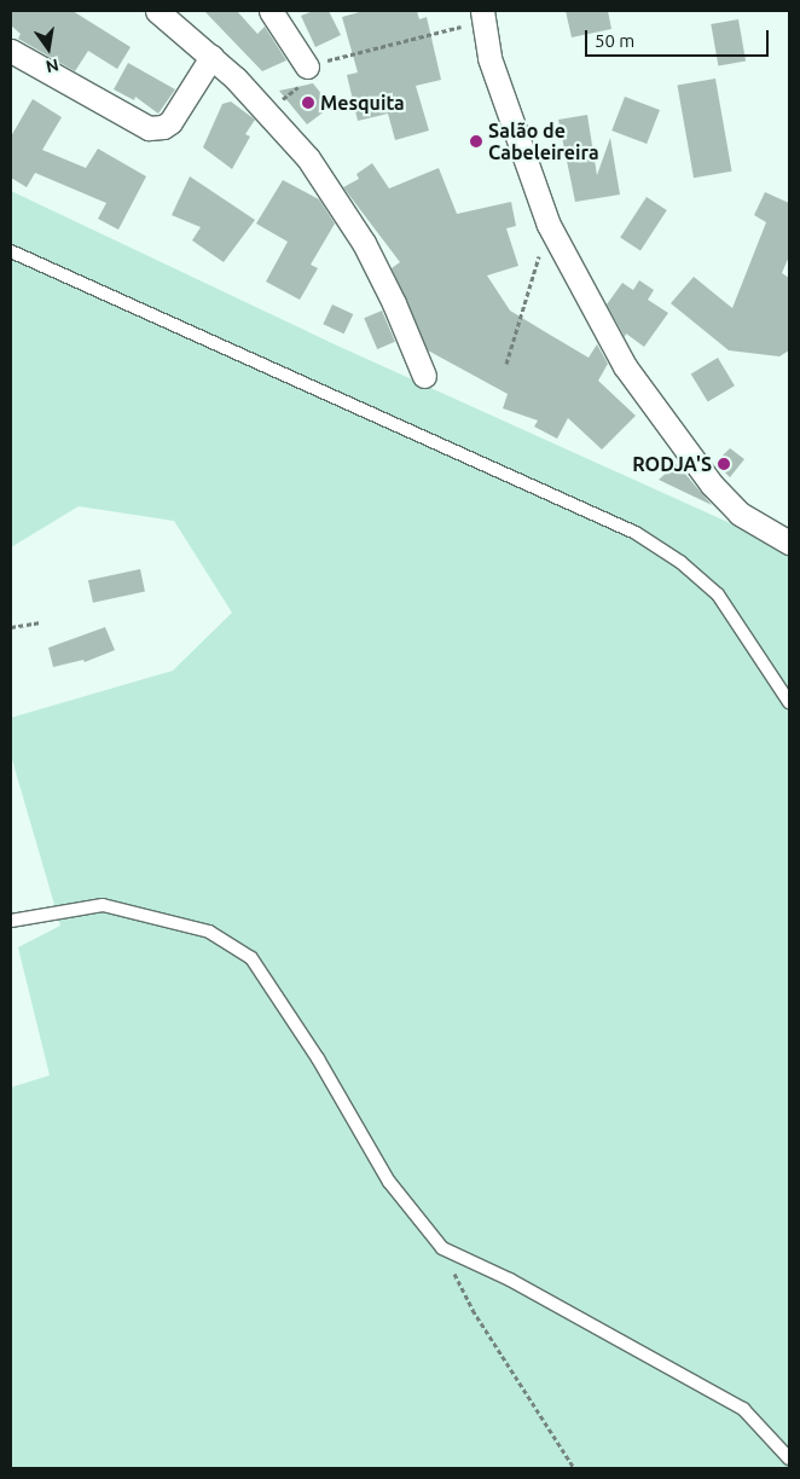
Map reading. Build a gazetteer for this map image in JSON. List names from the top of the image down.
{
  "places": ["Mesquita", "Salão de Cabeleireira", "RODJA'S"],
  "scale_bar": "50 m",
  "north": "bottom"
}
